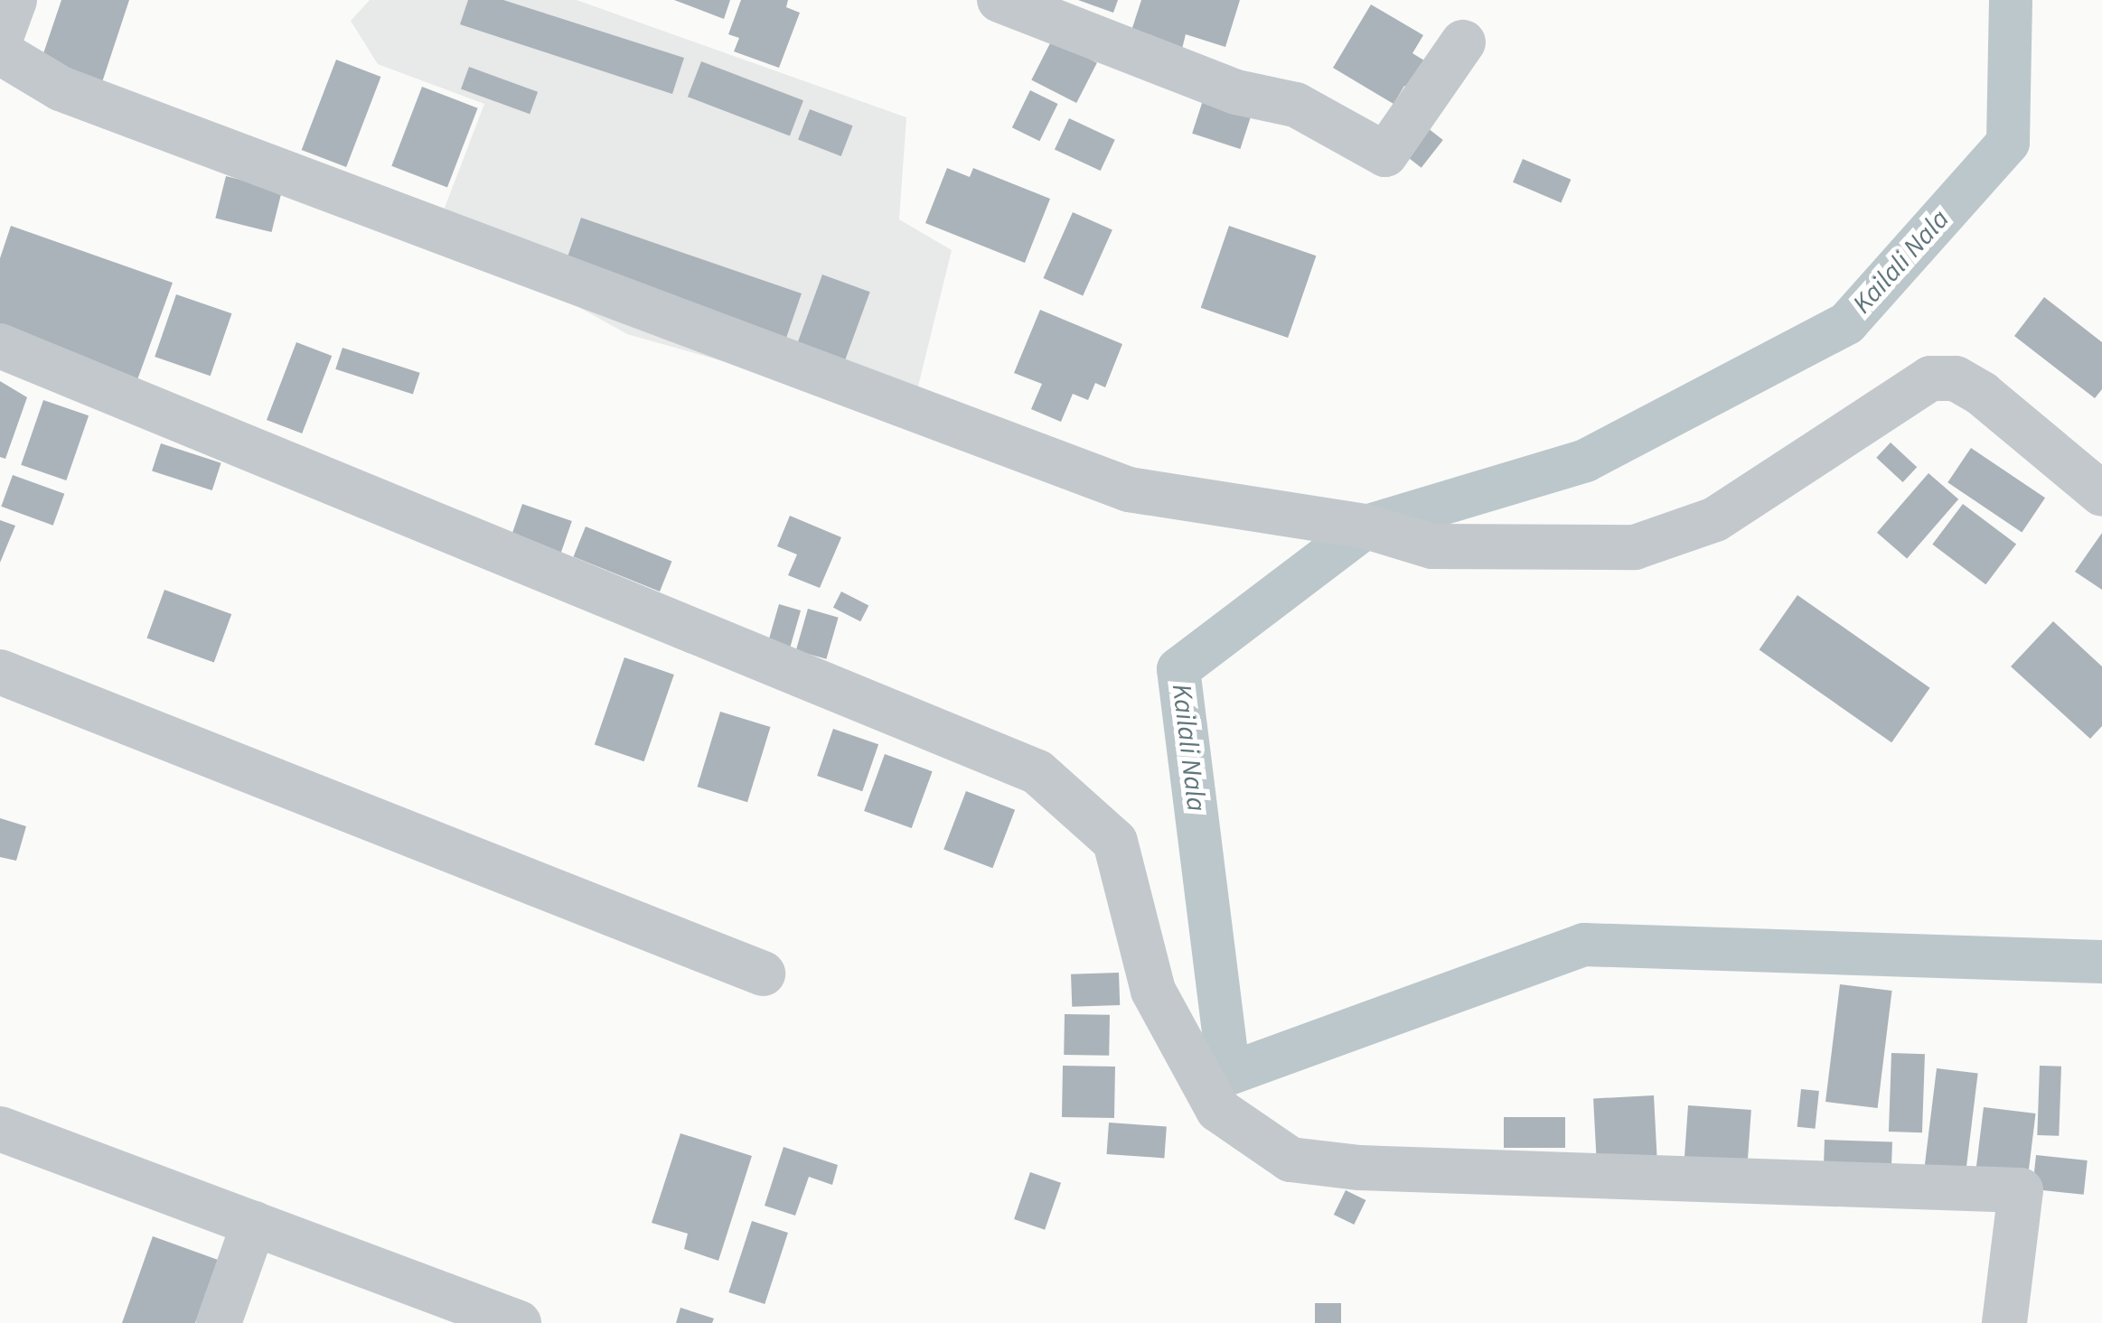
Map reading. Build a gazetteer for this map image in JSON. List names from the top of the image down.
{
  "water": ["Kailali Nala"]
}
